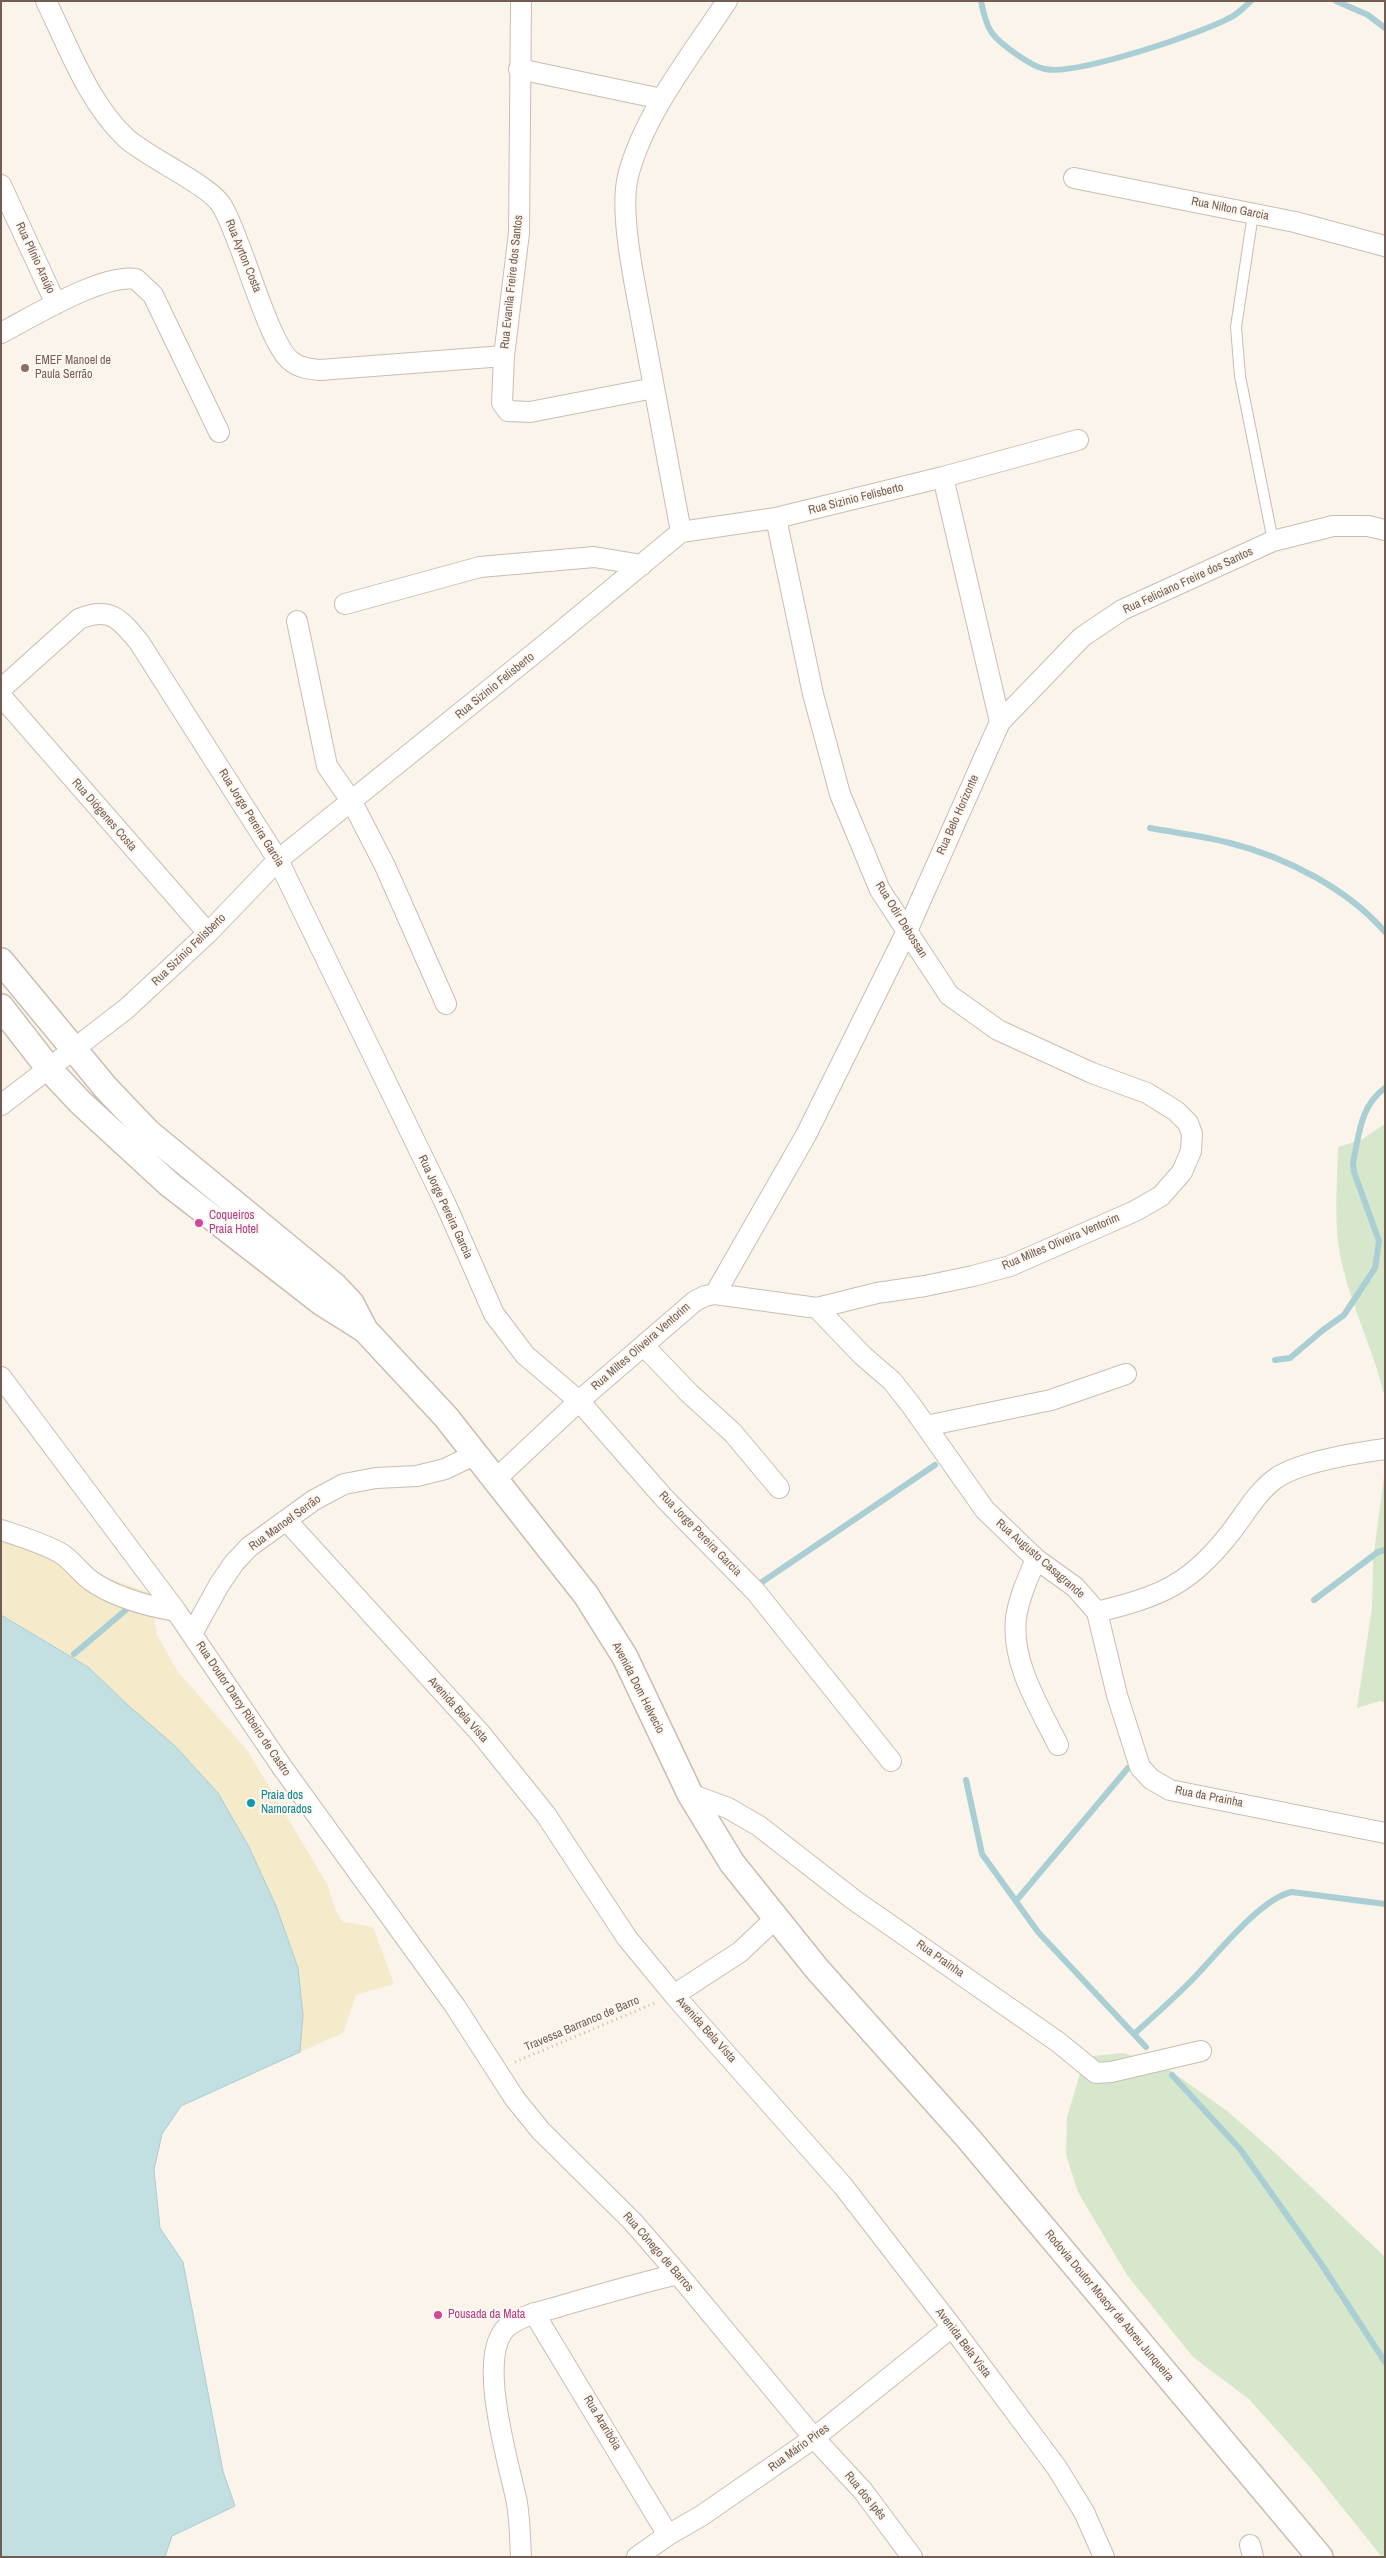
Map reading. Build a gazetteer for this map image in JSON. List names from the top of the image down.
{
  "streets": {
    "street": [
      "Rua Nilton Garcia",
      "Rua Ayrton Costa",
      "Rua Plínio Araújo",
      "Rua Evanila Freire dos Santos",
      "Rua Sizinio Felisberto",
      "Rua Feliciano Freire dos Santos",
      "Rua Diógenes Costa",
      "Rua Belo Horizonte",
      "Rua Jorge Pereira Garcia",
      "Rua Odir Debossan",
      "Rua Miltes Oliveira Ventorim",
      "Rua Manoel Serrão",
      "Rua Augusto Casagrande",
      "Avenida Dom Helvecio",
      "Rua Doutor Darcy Ribeiro de Castro",
      "Avenida Bela Vista",
      "Rua da Prainha",
      "Rua Prainha",
      "Rua Cônego de Barros",
      "Rodovia Doutor Moacyr de Abreu Junqueira",
      "Rua Araribóia",
      "Rua Mário Pires",
      "Rua dos Ipês"
    ],
    "path": ["Travessa Barranco de Barro"]
  },
  "crossings": [
    ["Rua Ayrton Costa", "Rua Evanila Freire dos Santos"],
    ["Rua Sizinio Felisberto", "Rua Diógenes Costa"],
    ["Rua Sizinio Felisberto", "Rua Jorge Pereira Garcia"],
    ["Rua Sizinio Felisberto", "Rua Odir Debossan"],
    ["Rua Feliciano Freire dos Santos", "Rua Belo Horizonte"],
    ["Rua Belo Horizonte", "Rua Odir Debossan"],
    ["Rua Belo Horizonte", "Rua Miltes Oliveira Ventorim"],
    ["Rua Jorge Pereira Garcia", "Rua Miltes Oliveira Ventorim"],
    ["Rua Odir Debossan", "Rua Miltes Oliveira Ventorim"],
    ["Rua Miltes Oliveira Ventorim", "Rua Augusto Casagrande"],
    ["Rua Miltes Oliveira Ventorim", "Avenida Dom Helvecio"],
    ["Rua Manoel Serrão", "Avenida Dom Helvecio"],
    ["Rua Manoel Serrão", "Rua Doutor Darcy Ribeiro de Castro"],
    ["Rua Manoel Serrão", "Avenida Bela Vista"],
    ["Rua Augusto Casagrande", "Rua da Prainha"],
    ["Avenida Dom Helvecio", "Rua Prainha"],
    ["Avenida Dom Helvecio", "Rodovia Doutor Moacyr de Abreu Junqueira"],
    ["Rua Doutor Darcy Ribeiro de Castro", "Travessa Barranco de Barro"],
    ["Rua Doutor Darcy Ribeiro de Castro", "Rua Cônego de Barros"],
    ["Avenida Bela Vista", "Travessa Barranco de Barro"],
    ["Avenida Bela Vista", "Rua Mário Pires"],
    ["Travessa Barranco de Barro", "Rua Cônego de Barros"],
    ["Rua Cônego de Barros", "Rua Mário Pires"],
    ["Rua Cônego de Barros", "Rua dos Ipês"],
    ["Rua Araribóia", "Rua Mário Pires"],
    ["Rua Mário Pires", "Rua dos Ipês"]
  ],
  "places": [
    "EMEF Manoel de Paula Serrão",
    "Coqueiros Praia Hotel",
    "Praia dos Namorados",
    "Pousada da Mata"
  ]
}
